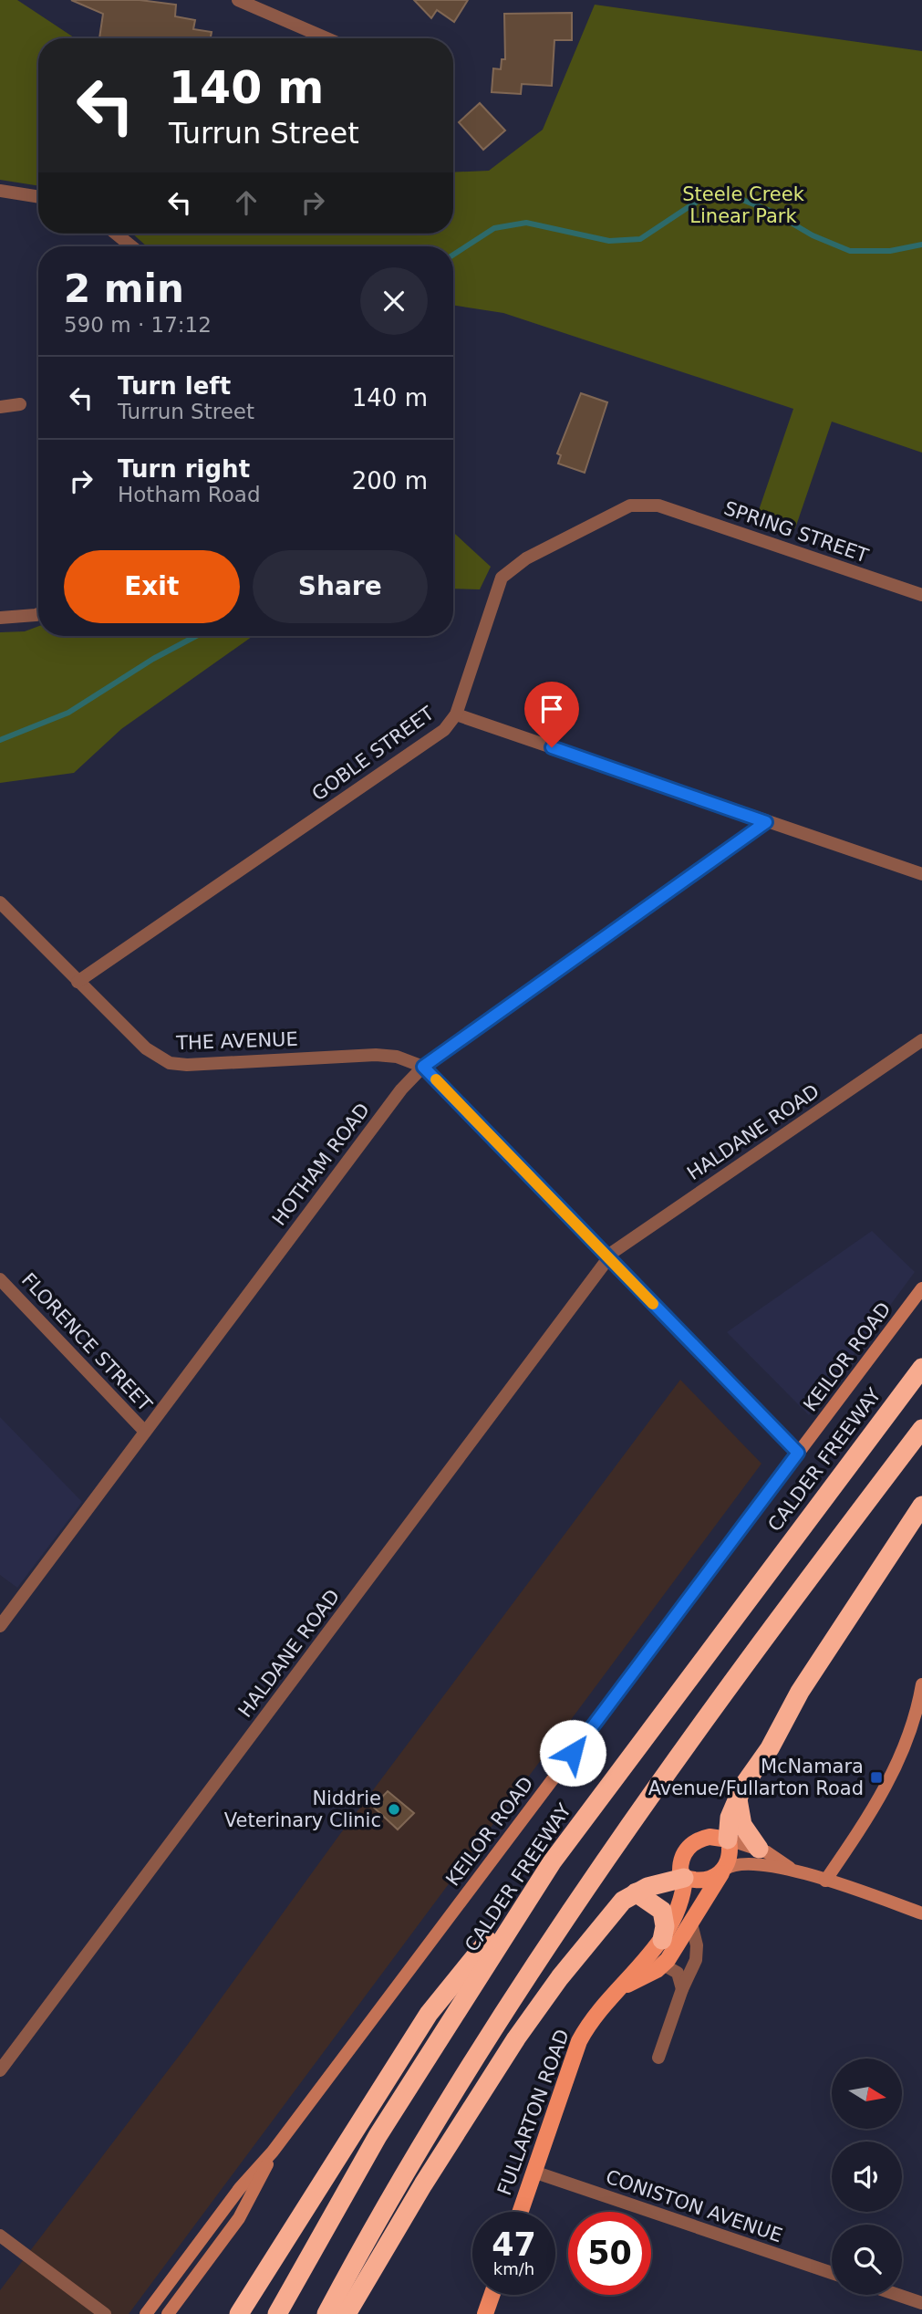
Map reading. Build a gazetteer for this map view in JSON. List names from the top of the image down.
{
  "streets": {
    "highway": ["CALDER FREEWAY"],
    "main road": ["KEILOR ROAD", "FULLARTON ROAD"],
    "street": [
      "SPRING STREET",
      "GOBLE STREET",
      "THE AVENUE",
      "HALDANE ROAD",
      "HOTHAM ROAD",
      "FLORENCE STREET",
      "CONISTON AVENUE"
    ]
  },
  "crossings": [
    ["SPRING STREET", "GOBLE STREET"],
    ["GOBLE STREET", "THE AVENUE"],
    ["THE AVENUE", "HOTHAM ROAD"],
    ["HOTHAM ROAD", "FLORENCE STREET"],
    ["FULLARTON ROAD", "CONISTON AVENUE"]
  ],
  "parks": ["Steele Creek Linear Park"],
  "places": {
    "transit": ["McNamara Avenue/Fullarton Road"],
    "other": ["Niddrie Veterinary Clinic"]
  },
  "north": "right",
  "page": {
    "turn": ["140 m", "Turrun Street"],
    "heading": ["2 min", "590 m · 17:12"],
    "list": [
      {
        "name": "Turn left",
        "note": "Turrun Street",
        "value": "140 m"
      },
      {
        "name": "Turn right",
        "note": "Hotham Road",
        "value": "200 m"
      }
    ],
    "buttons": ["Exit", "Share"],
    "speed": "47 km/h",
    "limit": "50"
  }
}
